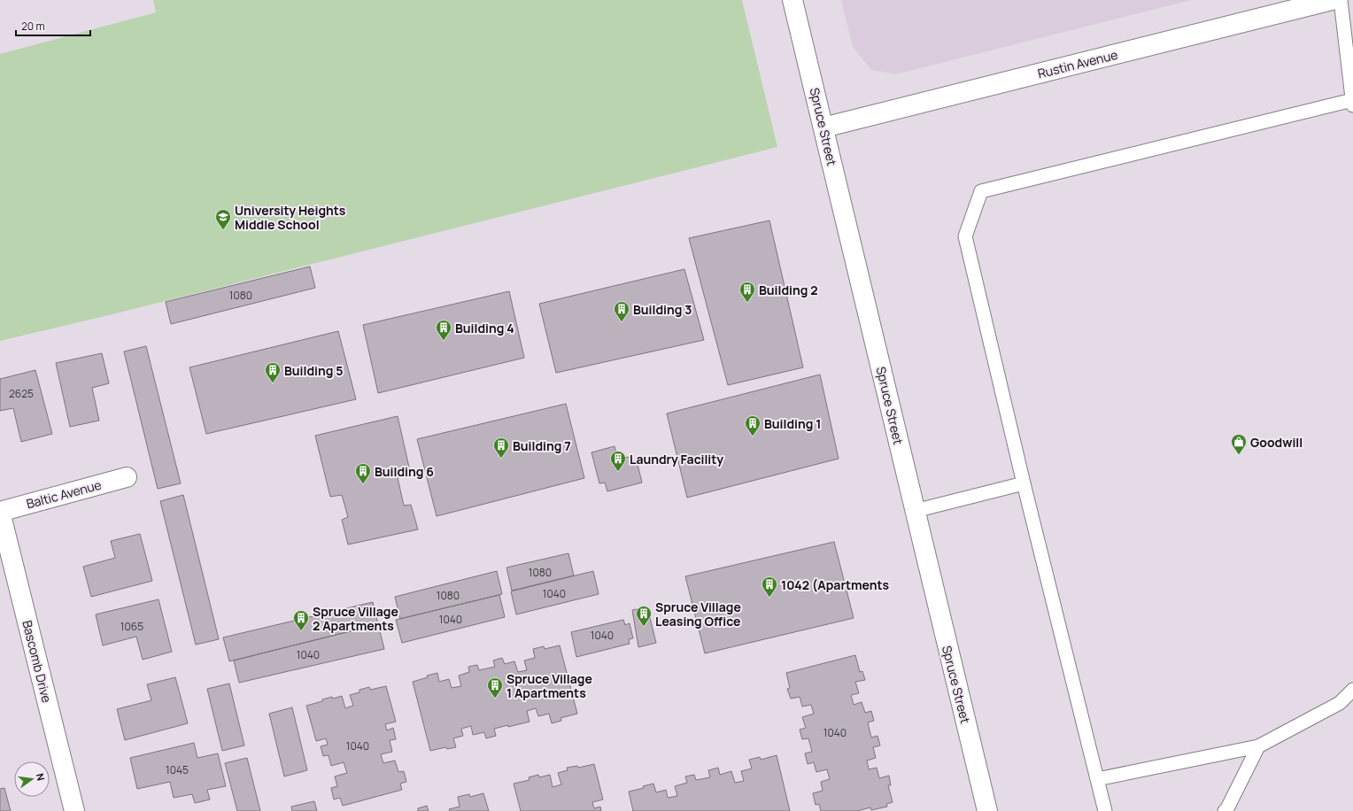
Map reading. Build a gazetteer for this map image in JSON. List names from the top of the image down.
{
  "streets": {
    "street": [
      "Rustin Avenue",
      "Spruce Street",
      "Baltic Avenue",
      "Bascomb Drive"
    ]
  },
  "crossings": [
    ["Rustin Avenue", "Spruce Street"],
    ["Baltic Avenue", "Bascomb Drive"]
  ],
  "places": {
    "school or university": ["University Heights Middle School"],
    "building": [
      "Building 2",
      "Building 3",
      "Building 4",
      "Building 5",
      "Building 1",
      "Building 7",
      "Laundry Facility",
      "Building 6",
      "1042 (Apartments",
      "Spruce Village Leasing Office",
      "Spruce Village 2 Apartments",
      "Spruce Village 1 Apartments"
    ],
    "shop": ["Goodwill"]
  },
  "house_numbers": [
    "1080",
    "2625",
    "1080",
    "1040",
    "1080",
    "1040",
    "1065",
    "1040",
    "1040",
    "1040",
    "1040",
    "1045"
  ],
  "scale_bar": "20 m",
  "north": "right"
}
